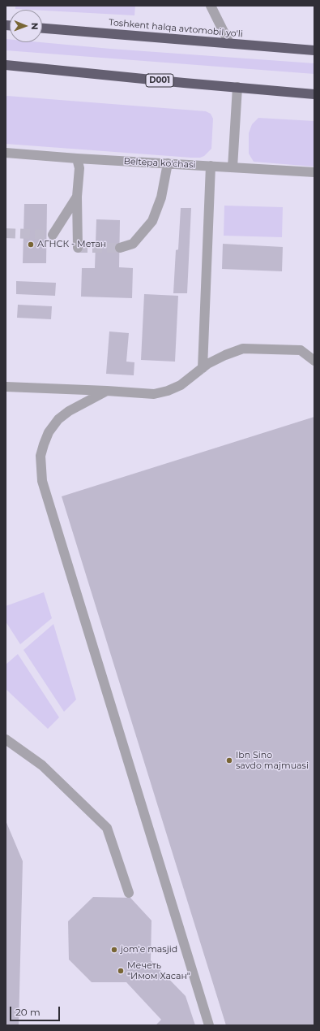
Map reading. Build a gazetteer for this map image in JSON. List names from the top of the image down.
{
  "streets": {
    "highway": ["Toshkent halqa avtomobil yo'li", "D001"],
    "street": ["Beltepa ko'chasi"]
  },
  "places": [
    "АГНСК - Метан",
    "Ibn Sino savdo majmuasi",
    "jom'e masjid",
    "Мечеть \"Имом Хасан\""
  ],
  "scale_bar": "20 m",
  "north": "right"
}
